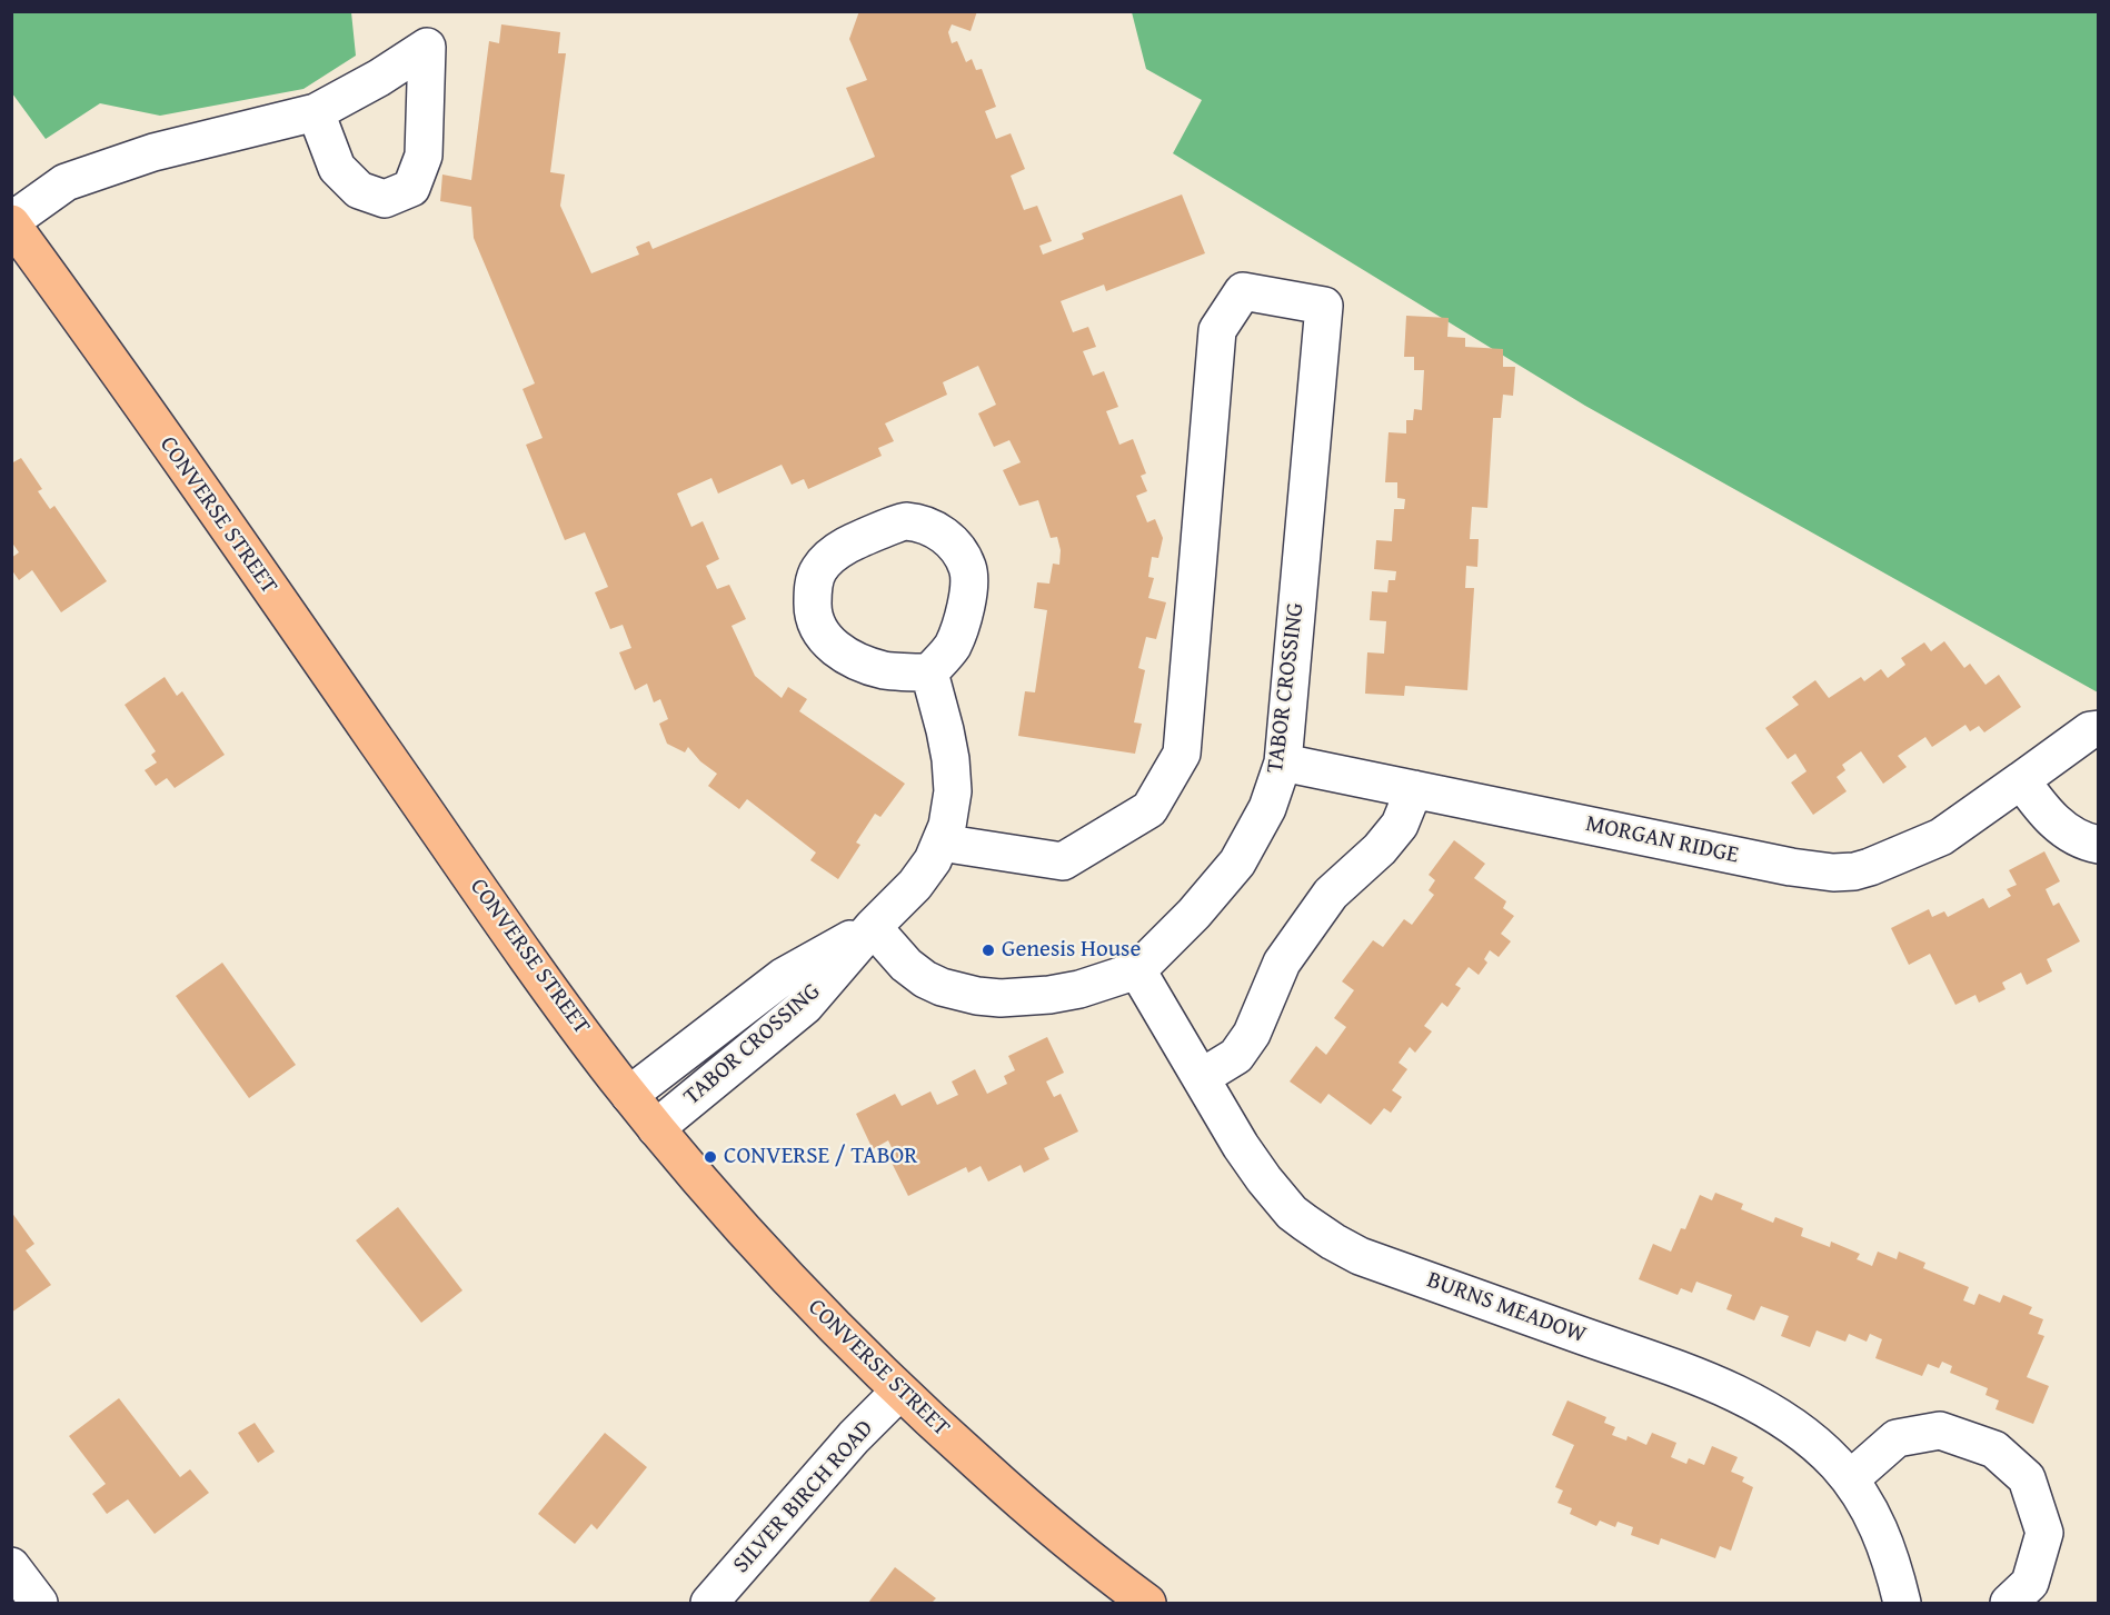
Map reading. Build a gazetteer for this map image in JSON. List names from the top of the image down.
{
  "streets": {
    "main road": ["CONVERSE STREET"],
    "street": [
      "TABOR CROSSING",
      "MORGAN RIDGE",
      "BURNS MEADOW",
      "SILVER BIRCH ROAD"
    ]
  },
  "crossings": [
    ["CONVERSE STREET", "TABOR CROSSING"],
    ["CONVERSE STREET", "SILVER BIRCH ROAD"],
    ["TABOR CROSSING", "MORGAN RIDGE"],
    ["TABOR CROSSING", "BURNS MEADOW"]
  ],
  "places": ["Genesis House", "CONVERSE / TABOR"]
}
